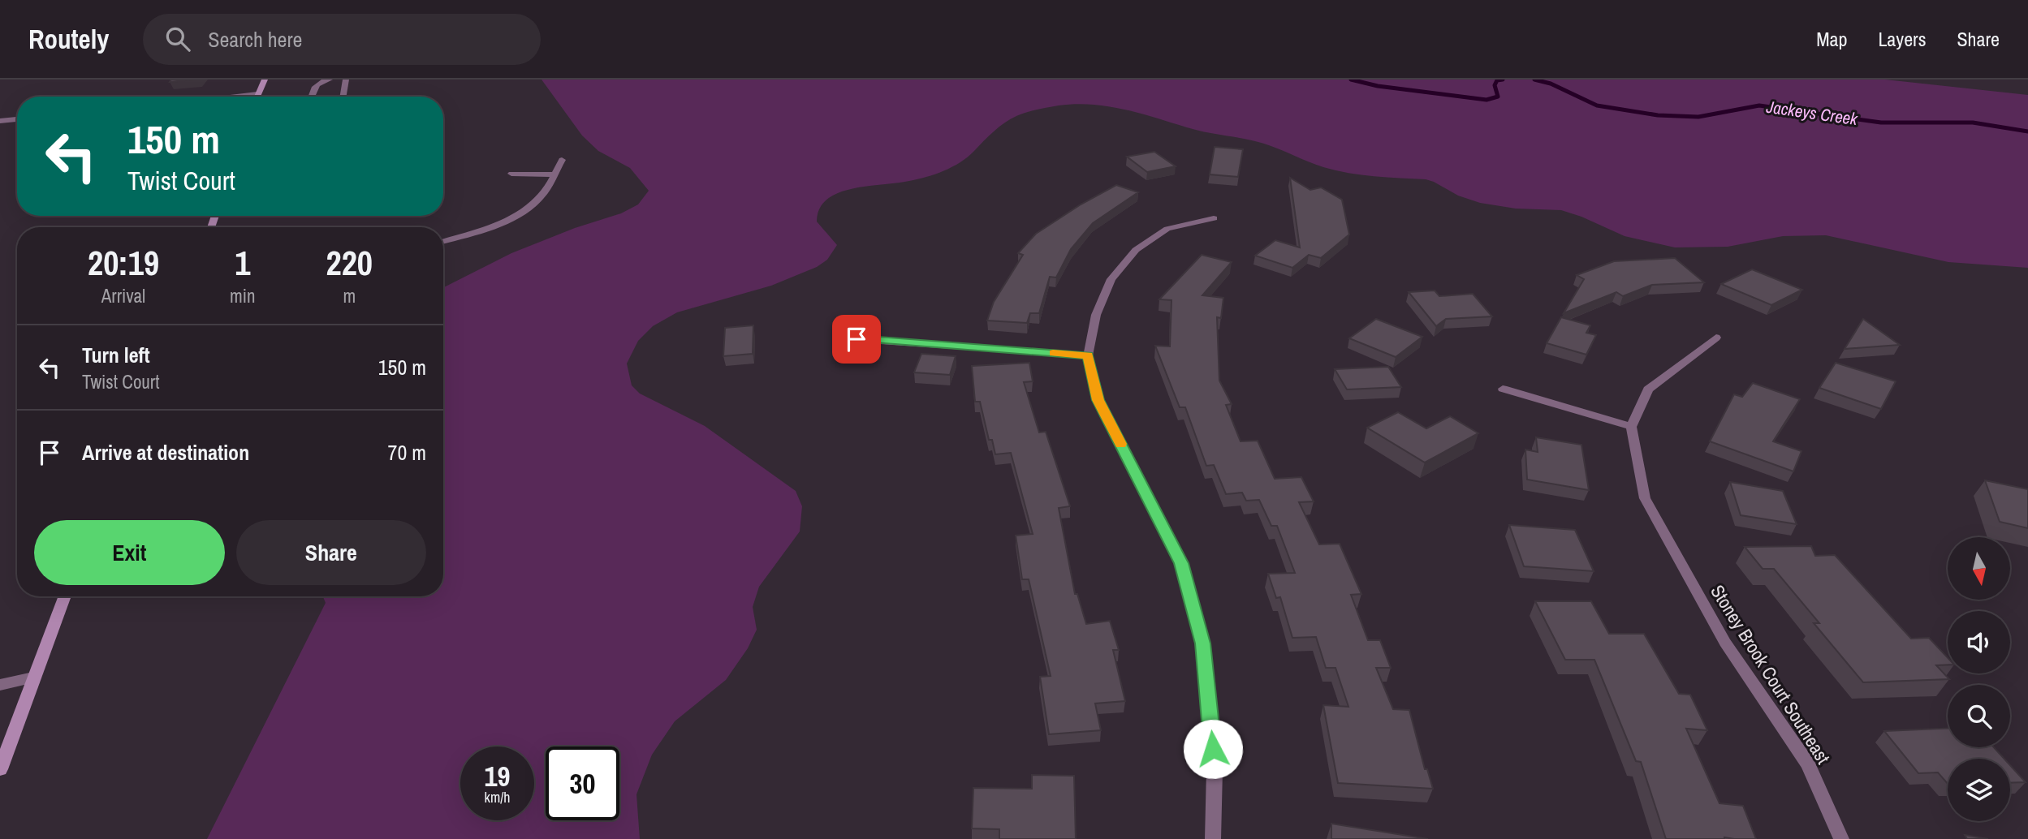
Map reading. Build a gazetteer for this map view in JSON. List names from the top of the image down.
{
  "streets": {
    "street": ["Stoney Brook Court Southeast"]
  },
  "water": ["Jackeys Creek"],
  "north": "bottom",
  "page": {
    "header": "Routely",
    "search": "Search here",
    "nav": ["Map", "Layers", "Share"],
    "turn": ["150 m", "Twist Court"],
    "eta": [
      "20:19",
      "Arrival",
      "1",
      "min",
      "220",
      "m"
    ],
    "list": [
      {
        "name": "Turn left",
        "note": "Twist Court",
        "value": "150 m"
      },
      {
        "name": "Arrive at destination",
        "value": "70 m"
      }
    ],
    "buttons": ["Exit", "Share"],
    "speed": "19 km/h",
    "limit": "30"
  }
}
